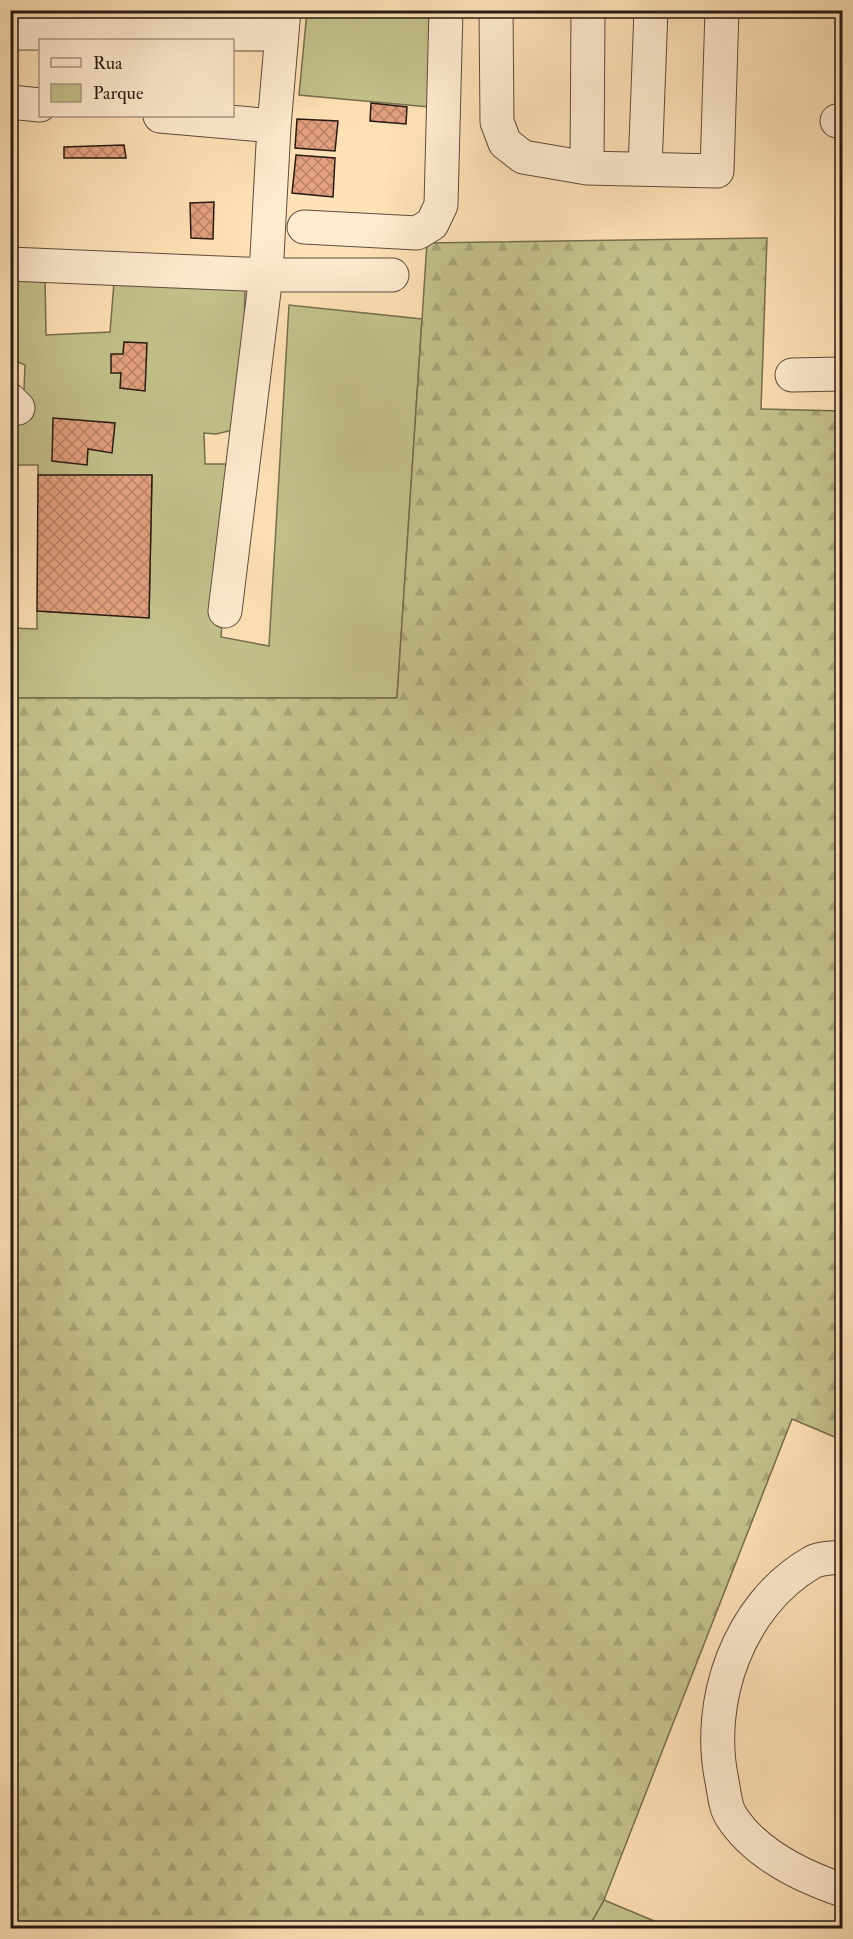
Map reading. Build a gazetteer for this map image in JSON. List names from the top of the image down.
{
  "legend": ["Rua", "Parque"]
}
